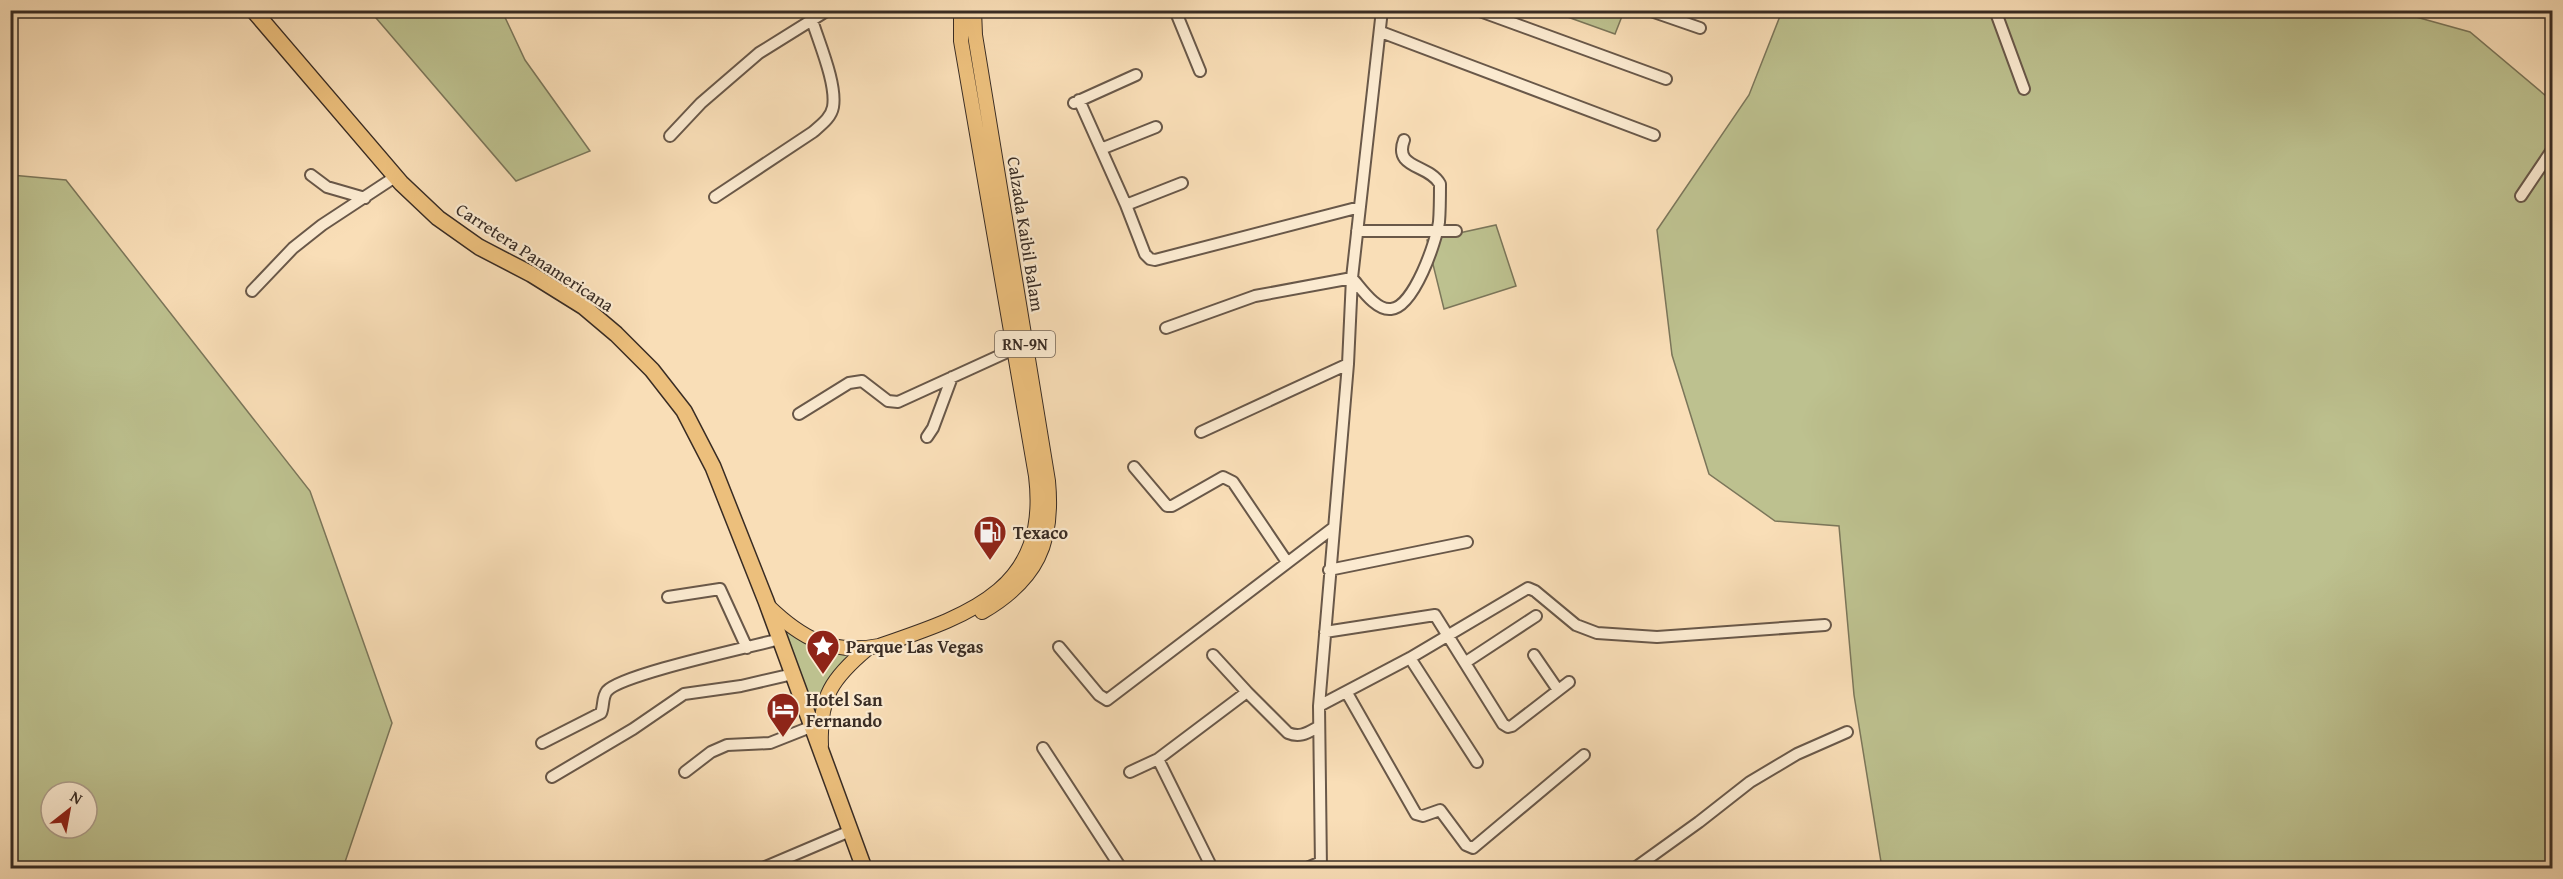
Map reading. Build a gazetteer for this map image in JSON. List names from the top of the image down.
{
  "streets": {
    "highway": ["Carretera Panamericana"],
    "main road": ["Calzada Kaibil Balam", "RN-9N"]
  },
  "crossings": [
    ["Calzada Kaibil Balam", "Carretera Panamericana"]
  ],
  "places": {
    "fuel station": ["Texaco"],
    "place": ["Parque Las Vegas"],
    "hotel": ["Hotel San Fernando"]
  },
  "north": "top right"
}
